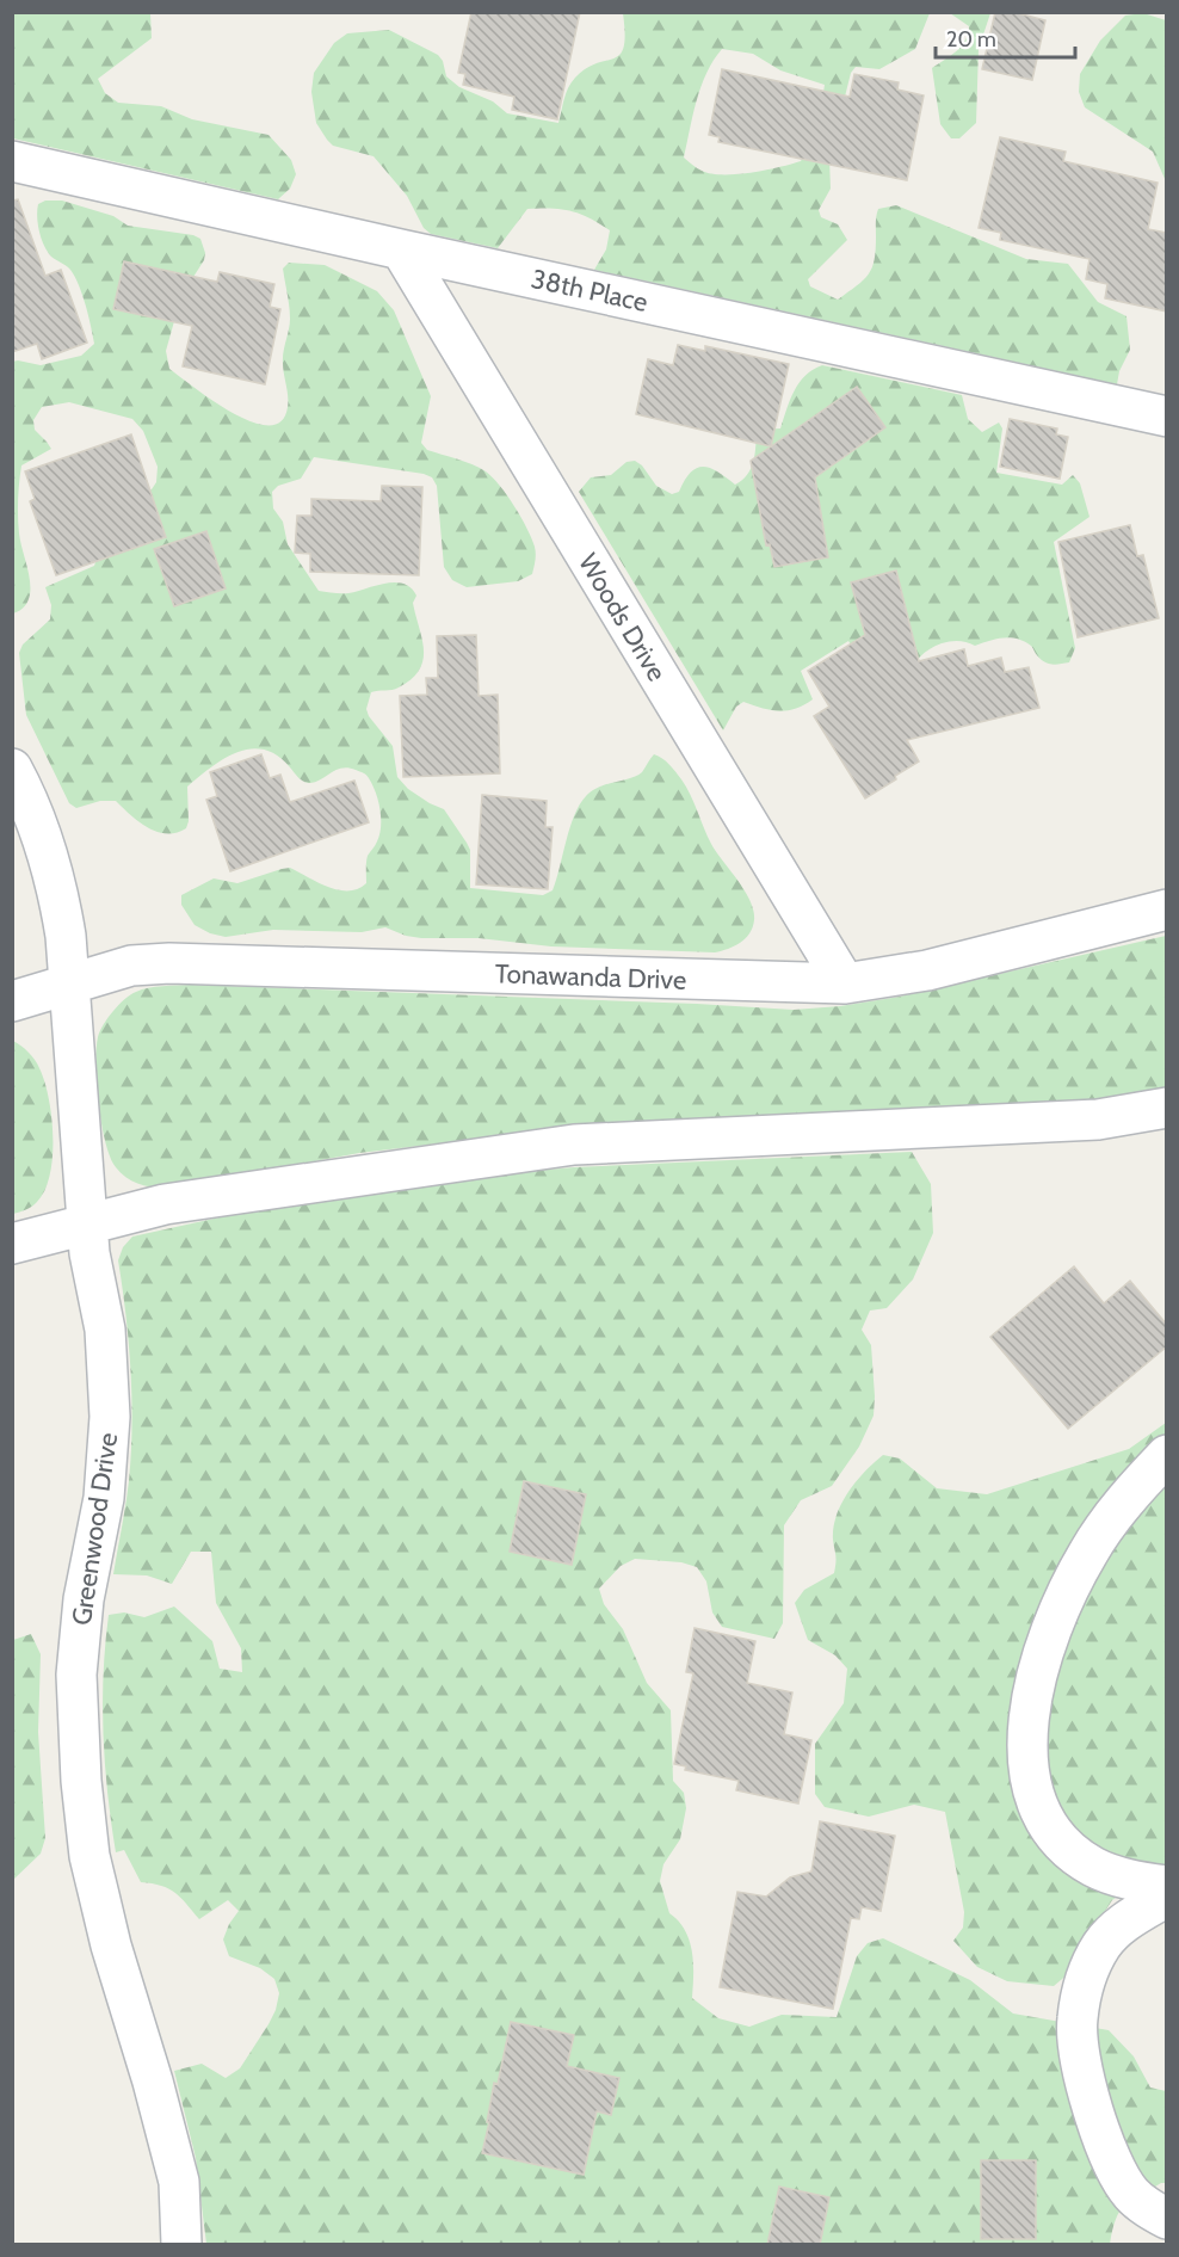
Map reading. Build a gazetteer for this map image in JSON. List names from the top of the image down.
{
  "streets": {
    "street": [
      "38th Place",
      "Woods Drive",
      "Tonawanda Drive",
      "Greenwood Drive"
    ]
  },
  "crossings": [
    ["38th Place", "Woods Drive"],
    ["Woods Drive", "Tonawanda Drive"],
    ["Tonawanda Drive", "Greenwood Drive"]
  ],
  "scale_bar": "20 m"
}
